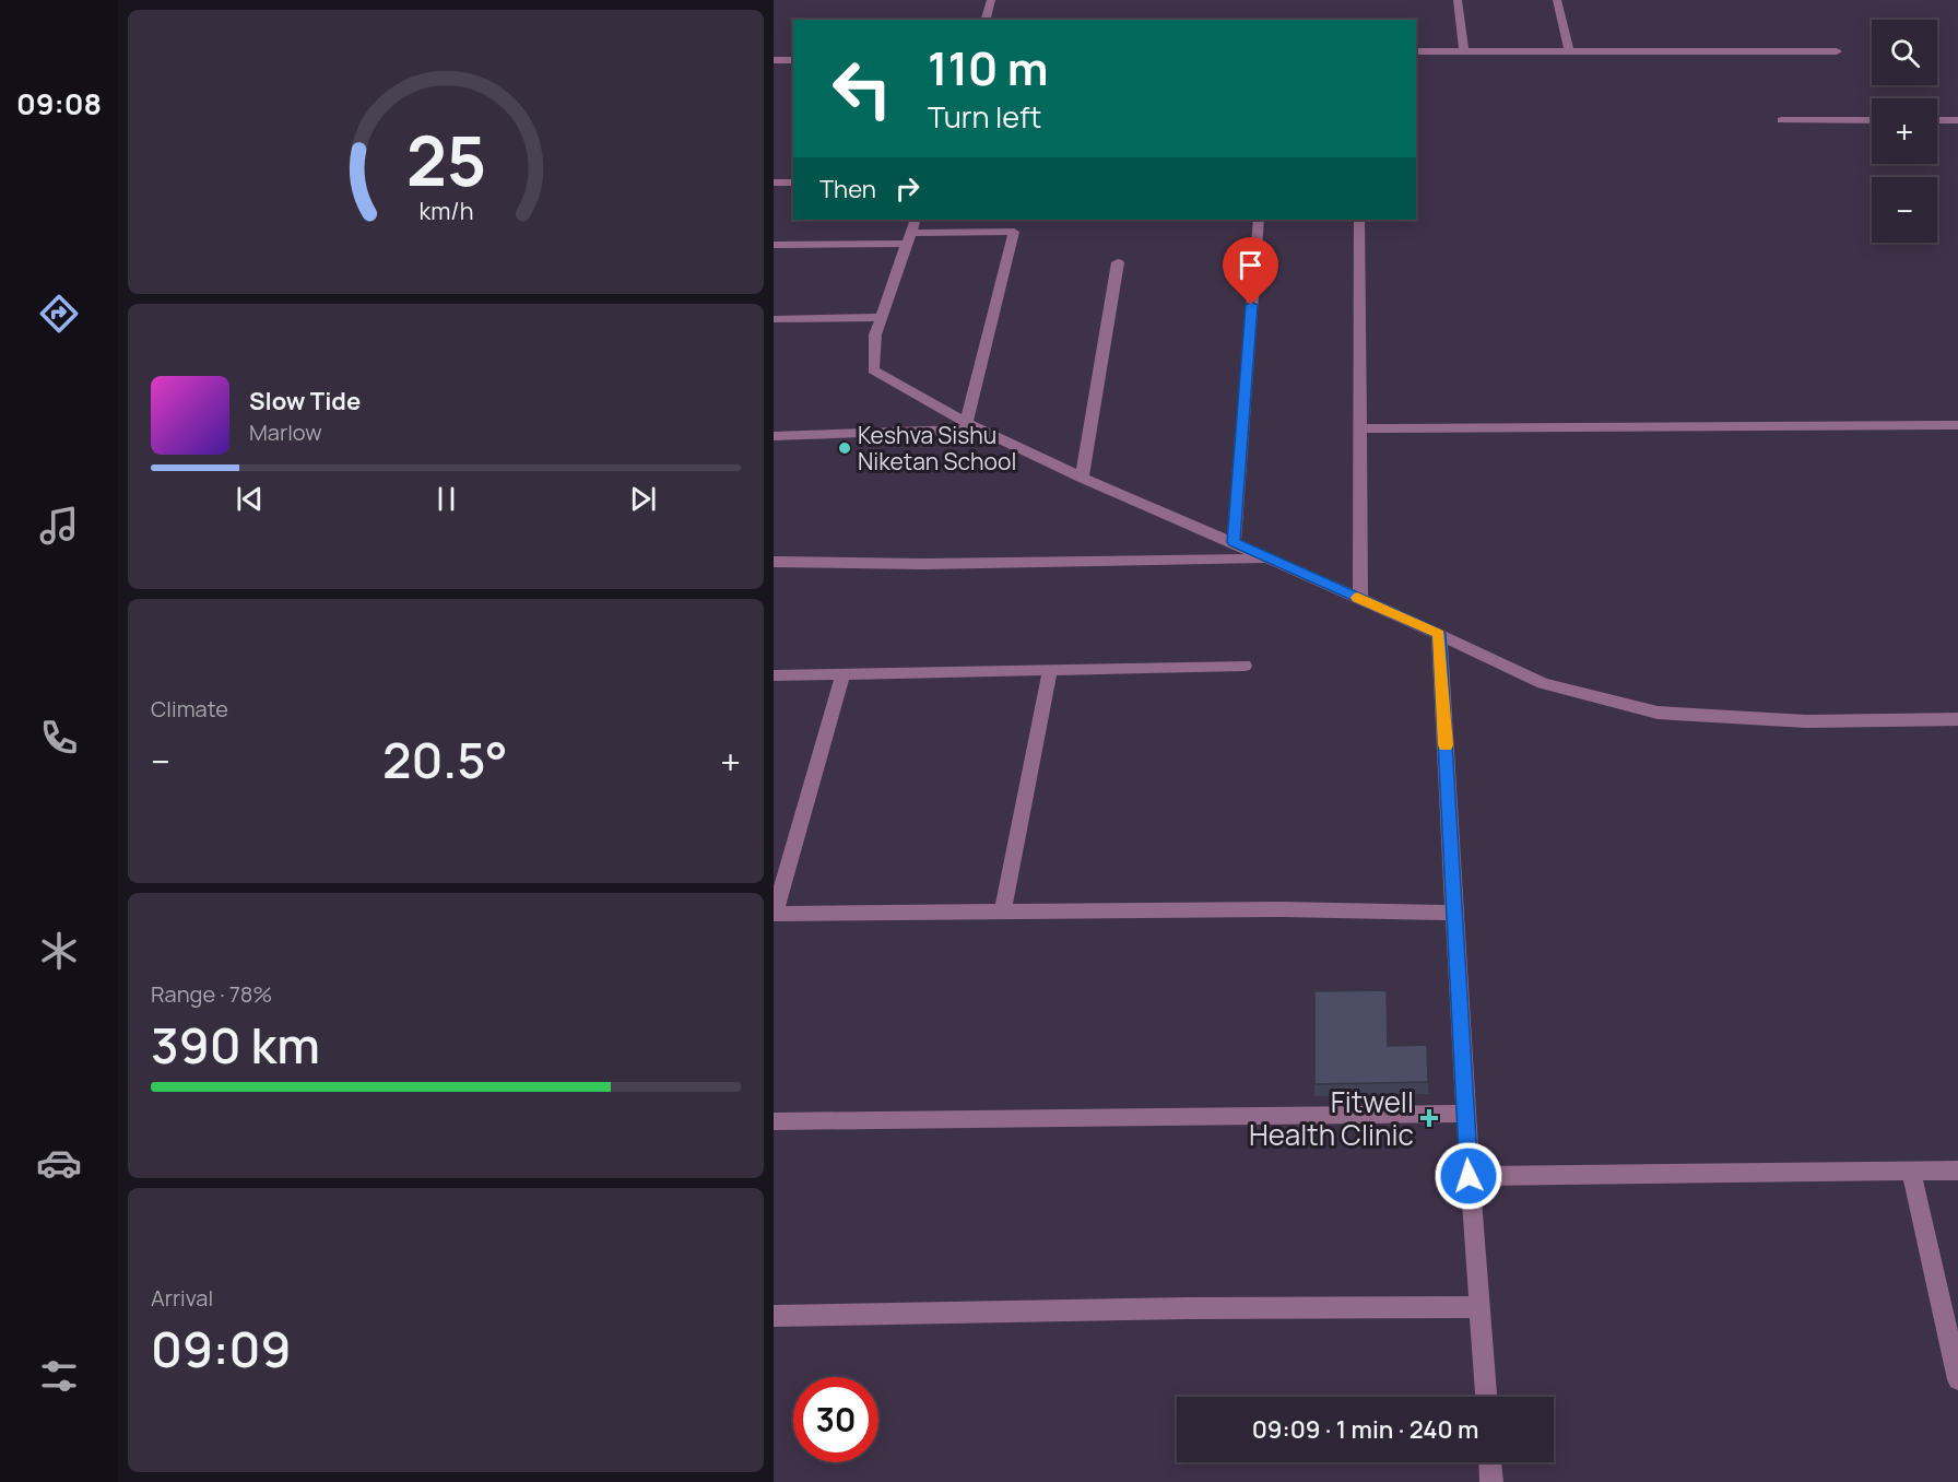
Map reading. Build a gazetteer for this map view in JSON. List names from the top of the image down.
{
  "places": {
    "other": ["Keshva Sishu Niketan School"],
    "health": ["Fitwell Health Clinic"]
  },
  "page": {
    "tabs": "09:08",
    "map_buttons": ["+", "−"],
    "turn": ["110 m", "Turn left"],
    "then": "Then",
    "song": ["Slow Tide", "Marlow"],
    "tile": [
      "Climate",
      ["Range · 78%", "390 km"],
      ["Arrival", "09:09"]
    ],
    "heat": ["−", "20.5°", "+"],
    "limit": "30",
    "trip": "09:09 · 1 min · 240 m",
    "gauge": ["25", "km/h"]
  }
}
